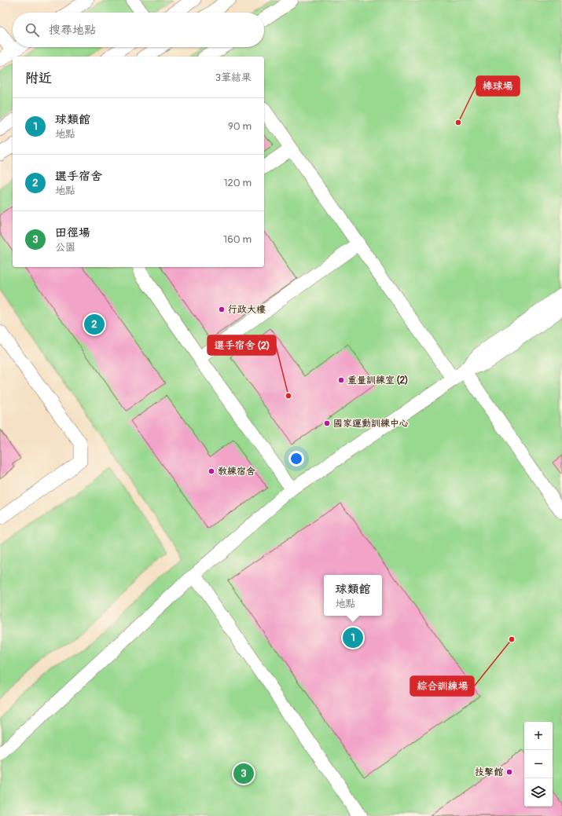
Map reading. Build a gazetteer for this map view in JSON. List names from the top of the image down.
{
  "places": [
    "棒球場",
    "行政大樓",
    "重量訓練室 (2)",
    "選手宿舍 (2)",
    "國家運動訓練中心",
    "教練宿舍",
    "綜合訓練場",
    "技擊館"
  ],
  "page": {
    "search": "搜尋地點",
    "heading": ["附近", "3筆結果"],
    "list": [
      {
        "mark": "1",
        "name": "球類館",
        "note": "地點",
        "value": "90 m"
      },
      {
        "mark": "2",
        "name": "選手宿舍",
        "note": "地點",
        "value": "120 m"
      },
      {
        "mark": "3",
        "name": "田徑場",
        "note": "公園",
        "value": "160 m"
      }
    ],
    "pins": ["2", "1", "3"],
    "popup": ["球類館", "地點"],
    "map_buttons": ["+", "−"]
  }
}
